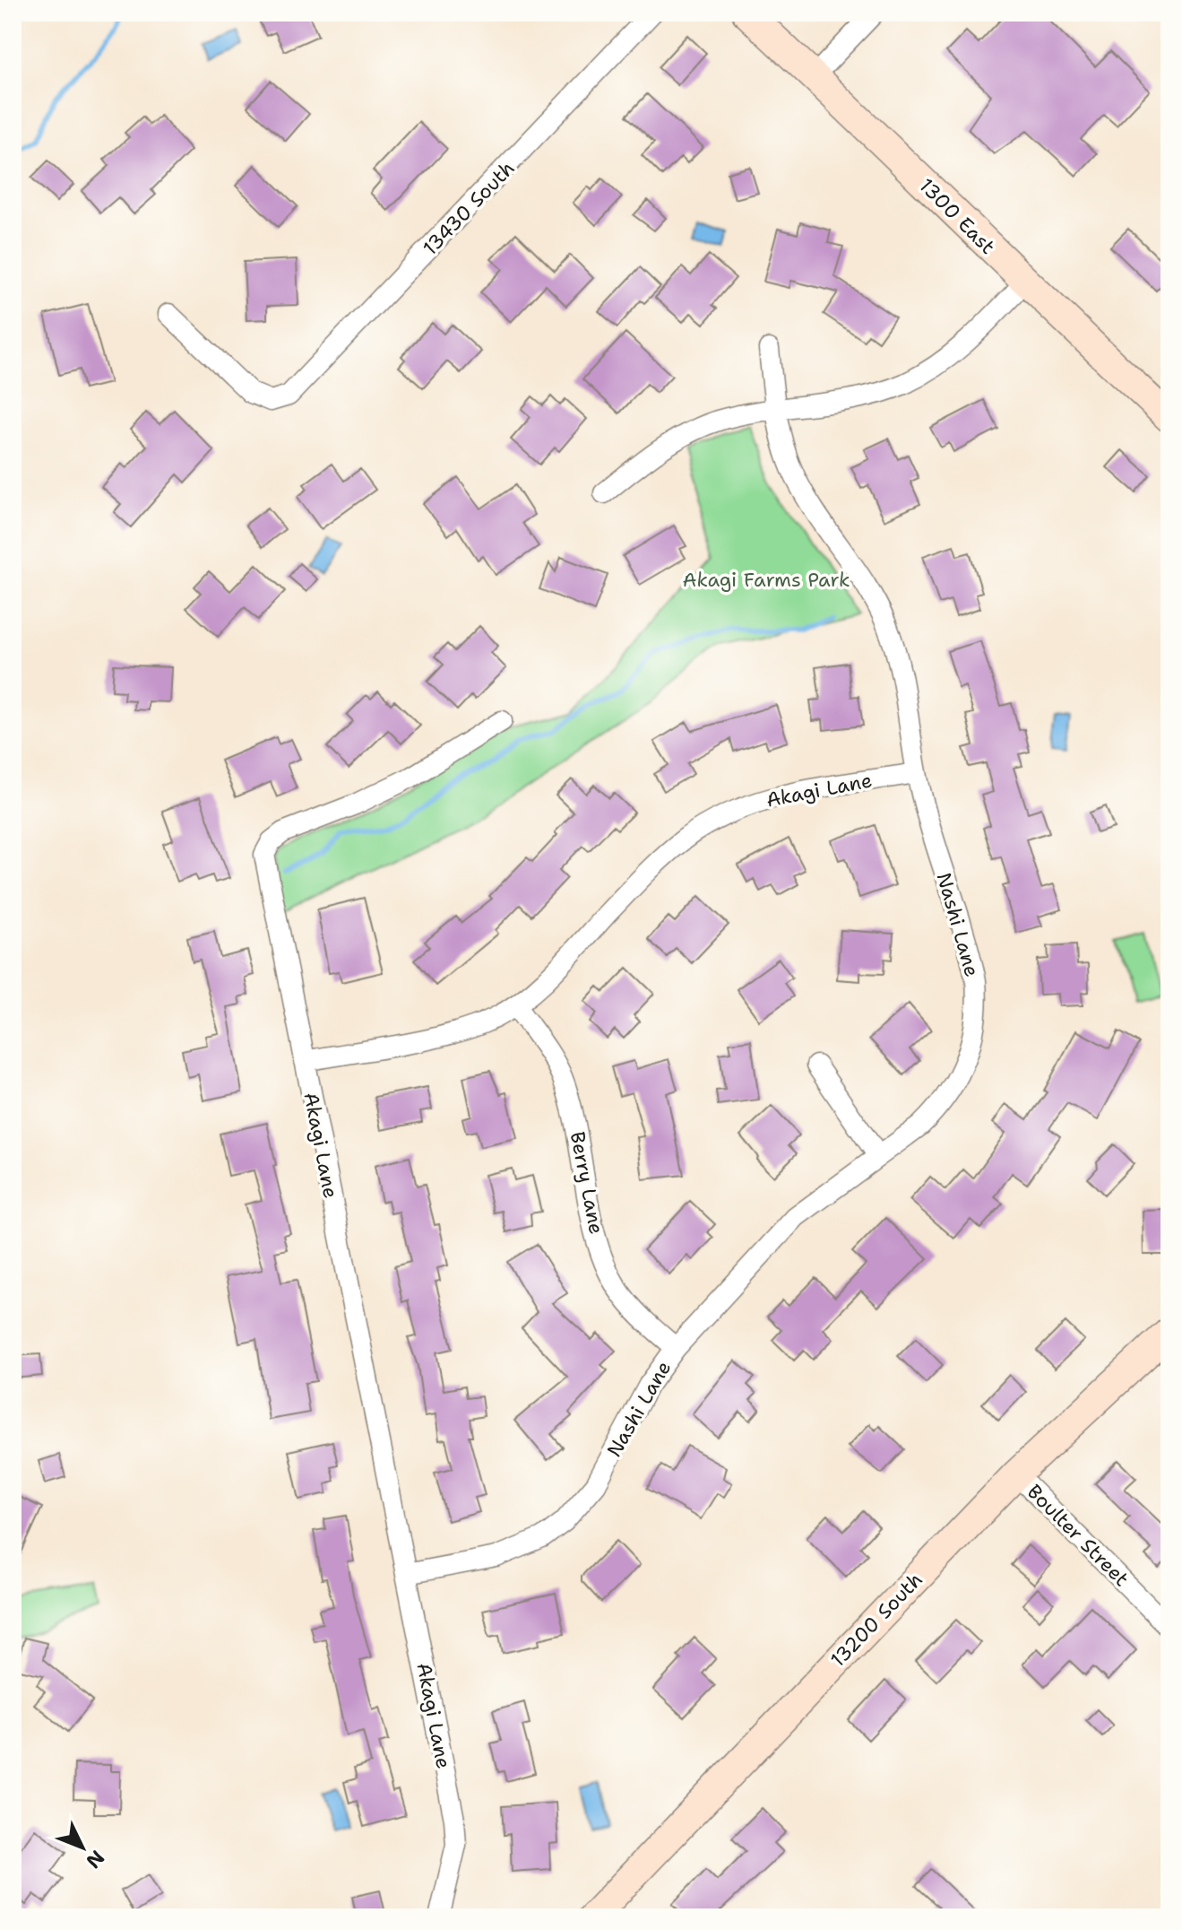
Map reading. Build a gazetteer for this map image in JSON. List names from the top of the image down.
{
  "streets": {
    "street": [
      "13430 South",
      "1300 East",
      "Akagi Lane",
      "Nashi Lane",
      "Berry Lane",
      "Boulter Street",
      "13200 South"
    ]
  },
  "crossings": [
    ["Akagi Lane", "Nashi Lane"],
    ["Akagi Lane", "Berry Lane"],
    ["Nashi Lane", "Berry Lane"],
    ["Boulter Street", "13200 South"]
  ],
  "parks": ["Akagi Farms Park"],
  "north": "bottom right"
}
